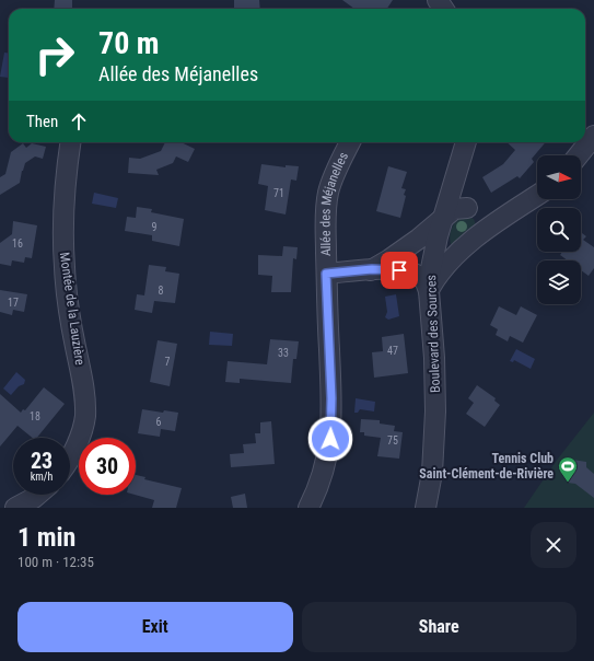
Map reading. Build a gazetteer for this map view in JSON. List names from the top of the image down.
{
  "streets": {
    "street": ["Allée des Méjanelles", "Montée de la Lauzière", "Boulevard des Sources"]
  },
  "crossings": [
    ["Allée des Méjanelles", "Boulevard des Sources"]
  ],
  "places": {
    "sports": ["Tennis Club Saint-Clément-de-Rivière"]
  },
  "house_numbers": [
    "71",
    "9",
    "16",
    "8",
    "17",
    "47",
    "33",
    "7",
    "18",
    "6",
    "75"
  ],
  "north": "right",
  "page": {
    "turn": ["70 m", "Allée des Méjanelles"],
    "then": "Then",
    "speed": "23 km/h",
    "limit": "30",
    "heading": ["1 min", "100 m · 12:35"],
    "buttons": ["Exit", "Share"]
  }
}
